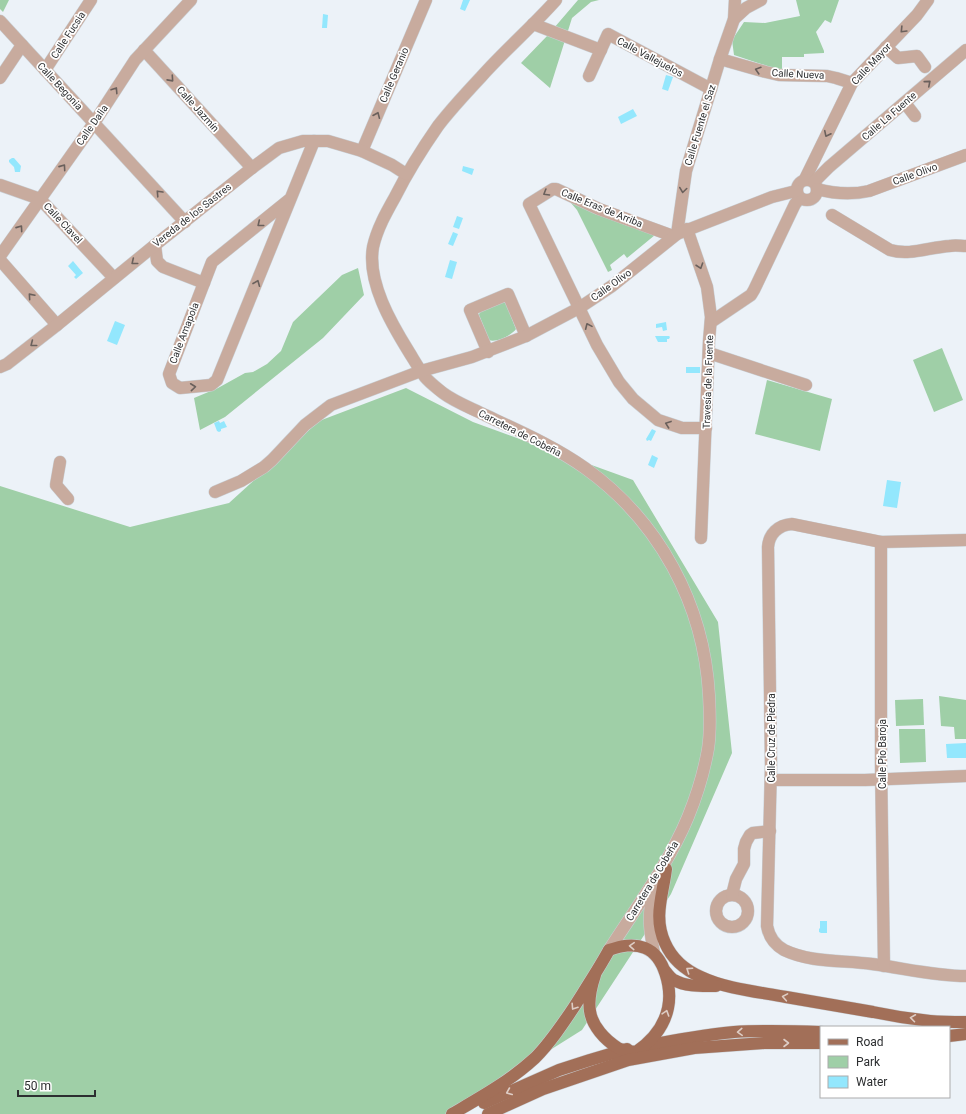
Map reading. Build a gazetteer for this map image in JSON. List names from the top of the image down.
{
  "streets": {
    "street": [
      "Calle Fucsia",
      "Calle Vallejuelos",
      "Calle Mayor",
      "Calle Nueva",
      "Calle Geranio",
      "Calle Begonia",
      "Calle Jazmín",
      "Calle La Fuente",
      "Calle Dalia",
      "Calle Fuente el Saz",
      "Calle Olivo",
      "Calle Eras de Arriba",
      "Vereda de los Sastres",
      "Calle Clavel",
      "Calle Amapola",
      "Travesía de la Fuente",
      "Carretera de Cobeña",
      "Calle Cruz de Piedra",
      "Calle Pío Baroja"
    ]
  },
  "crossings": [
    ["Calle Fucsia", "Calle Begonia"],
    ["Calle Vallejuelos", "Calle Fuente el Saz"],
    ["Calle Mayor", "Calle Nueva"],
    ["Calle Mayor", "Calle La Fuente"],
    ["Calle Mayor", "Calle Olivo"],
    ["Calle Nueva", "Calle Fuente el Saz"],
    ["Calle Geranio", "Vereda de los Sastres"],
    ["Calle Begonia", "Calle Dalia"],
    ["Calle Begonia", "Vereda de los Sastres"],
    ["Calle Jazmín", "Calle Dalia"],
    ["Calle Jazmín", "Vereda de los Sastres"],
    ["Calle La Fuente", "Calle Olivo"],
    ["Calle Dalia", "Calle Clavel"],
    ["Calle Fuente el Saz", "Calle Olivo"],
    ["Calle Fuente el Saz", "Calle Eras de Arriba"],
    ["Calle Fuente el Saz", "Travesía de la Fuente"],
    ["Calle Olivo", "Calle Eras de Arriba"],
    ["Calle Olivo", "Travesía de la Fuente"],
    ["Calle Olivo", "Carretera de Cobeña"],
    ["Calle Eras de Arriba", "Travesía de la Fuente"],
    ["Vereda de los Sastres", "Calle Clavel"],
    ["Vereda de los Sastres", "Calle Amapola"],
    ["Vereda de los Sastres", "Carretera de Cobeña"],
    ["Calle Cruz de Piedra", "Calle Pío Baroja"]
  ],
  "one_way": [
    "Calle Mayor",
    "Calle Nueva",
    "Calle Geranio",
    "Calle Begonia",
    "Calle Jazmín",
    "Calle La Fuente",
    "Calle Dalia",
    "Calle Fuente el Saz"
  ],
  "legend": ["Road", "Park", "Water"],
  "scale_bar": "50 m"
}
